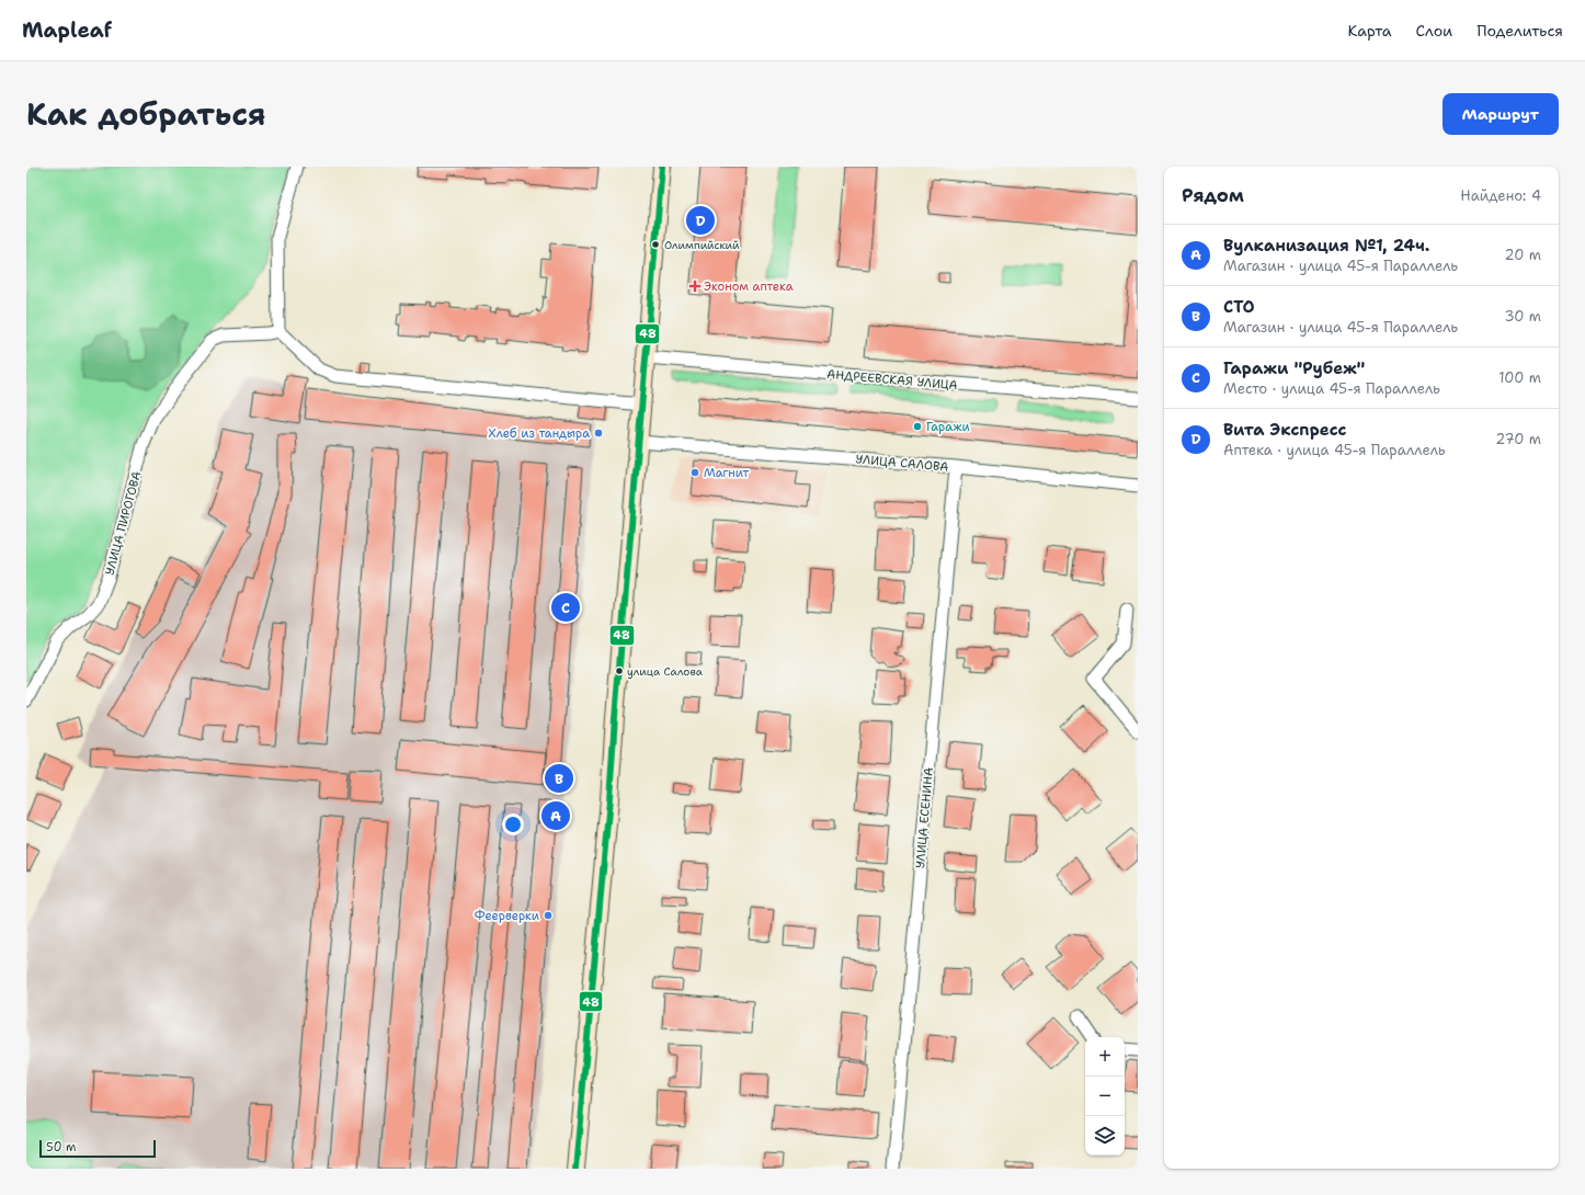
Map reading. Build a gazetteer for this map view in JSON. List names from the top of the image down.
{
  "streets": {
    "street": [
      "АНДРЕЕВСКАЯ УЛИЦА",
      "УЛИЦА САЛОВА",
      "УЛИЦА ПИРОГОВА",
      "УЛИЦА ЕСЕНИНА"
    ]
  },
  "crossings": [
    ["УЛИЦА САЛОВА", "УЛИЦА ЕСЕНИНА"]
  ],
  "places": {
    "other": [
      "Олимпийский",
      "Гаражи",
      "Хлеб из тандыра",
      "Магнит",
      "улица Салова",
      "Феерверки"
    ],
    "health": ["Эконом аптека"]
  },
  "lines": ["transit line 48"],
  "scale_bar": "50 m",
  "page": {
    "header": "Mapleaf",
    "nav": ["Карта", "Слои", "Поделиться"],
    "title": "Как добраться",
    "buttons": "Маршрут",
    "heading": ["Рядом", "Найдено: 4"],
    "pins": [
      "D",
      "C",
      "B",
      "A"
    ],
    "list": [
      {
        "mark": "A",
        "name": "Вулканизация №1, 24ч.",
        "note": "Магазин · улица 45-я Параллель",
        "value": "20 m"
      },
      {
        "mark": "B",
        "name": "СТО",
        "note": "Магазин · улица 45-я Параллель",
        "value": "30 m"
      },
      {
        "mark": "C",
        "name": "Гаражи \"Рубеж\"",
        "note": "Место · улица 45-я Параллель",
        "value": "100 m"
      },
      {
        "mark": "D",
        "name": "Вита Экспресс",
        "note": "Аптека · улица 45-я Параллель",
        "value": "270 m"
      }
    ],
    "map_buttons": ["+", "−"],
    "scale": "50 m"
  }
}
